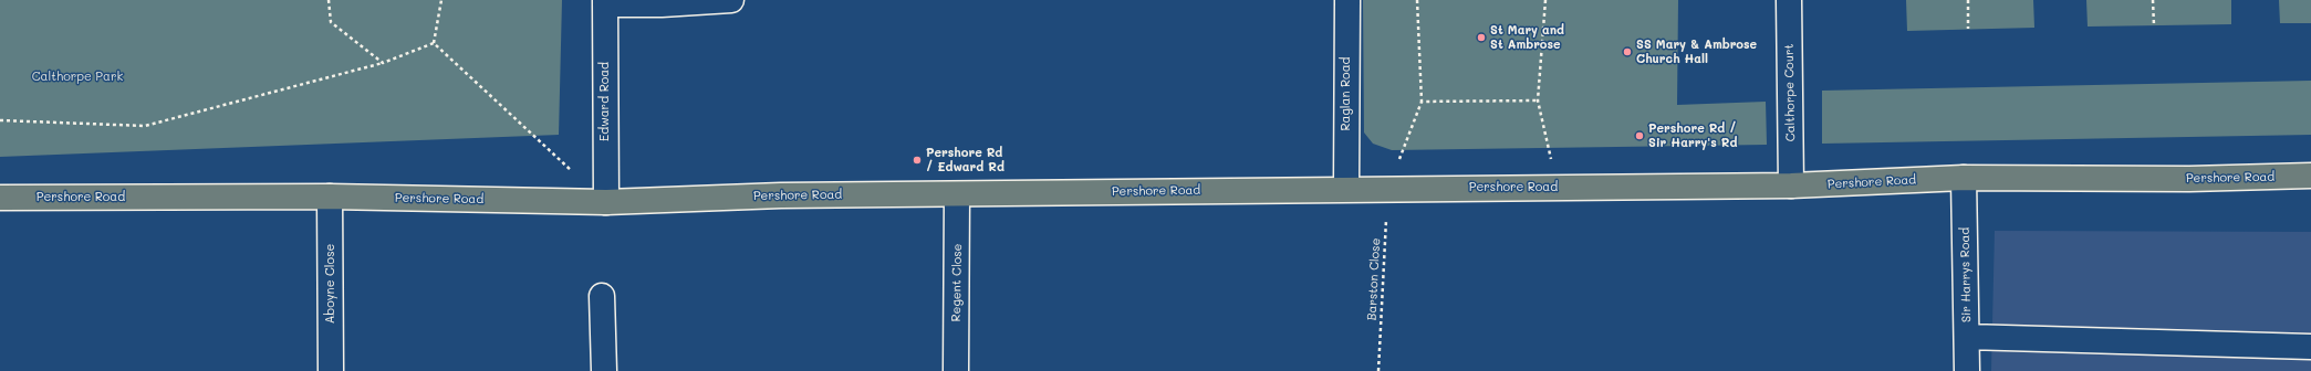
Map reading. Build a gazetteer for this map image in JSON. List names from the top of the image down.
{
  "streets": {
    "main road": ["Pershore Road"],
    "street": [
      "Calthorpe Court",
      "Raglan Road",
      "Edward Road",
      "Sir Harrys Road",
      "Regent Close",
      "Aboyne Close"
    ],
    "path": ["Barston Close"]
  },
  "crossings": [
    ["Calthorpe Court", "Pershore Road"],
    ["Raglan Road", "Pershore Road"],
    ["Edward Road", "Pershore Road"],
    ["Pershore Road", "Sir Harrys Road"],
    ["Pershore Road", "Barston Close"],
    ["Pershore Road", "Regent Close"],
    ["Pershore Road", "Aboyne Close"]
  ],
  "parks": ["Calthorpe Park"],
  "places": [
    "St Mary and St Ambrose",
    "SS Mary & Ambrose Church Hall",
    "Pershore Rd / Sir Harry's Rd",
    "Pershore Rd / Edward Rd"
  ]
}
